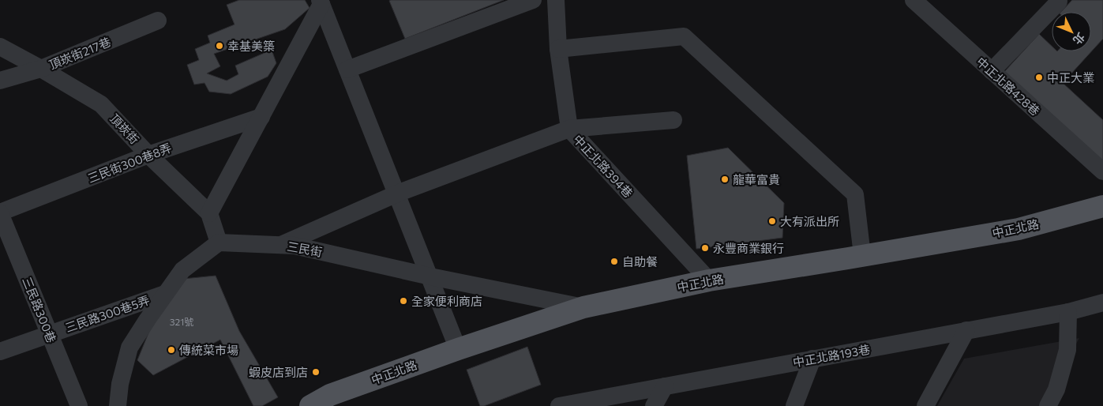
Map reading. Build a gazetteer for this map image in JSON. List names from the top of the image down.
{
  "streets": {
    "main road": ["中正北路"],
    "street": [
      "頂崁街217巷",
      "中正北路428巷",
      "頂崁街",
      "三民街300巷8弄",
      "中正北路394巷",
      "三民街",
      "三民路300巷",
      "三民路300巷5弄",
      "中正北路193巷"
    ]
  },
  "crossings": [
    ["頂崁街217巷", "頂崁街"],
    ["頂崁街", "三民街300巷8弄"],
    ["頂崁街", "三民街"],
    ["三民街300巷8弄", "三民路300巷"],
    ["中正北路394巷", "中正北路"],
    ["中正北路", "三民街"],
    ["三民路300巷", "三民路300巷5弄"]
  ],
  "places": [
    "幸基美築",
    "中正大業",
    "龍華富貴",
    "大有派出所",
    "永豐商業銀行",
    "自助餐",
    "全家便利商店",
    "傳統菜市場",
    "蝦皮店到店"
  ],
  "house_numbers": ["321號"],
  "north": "bottom right"
}
